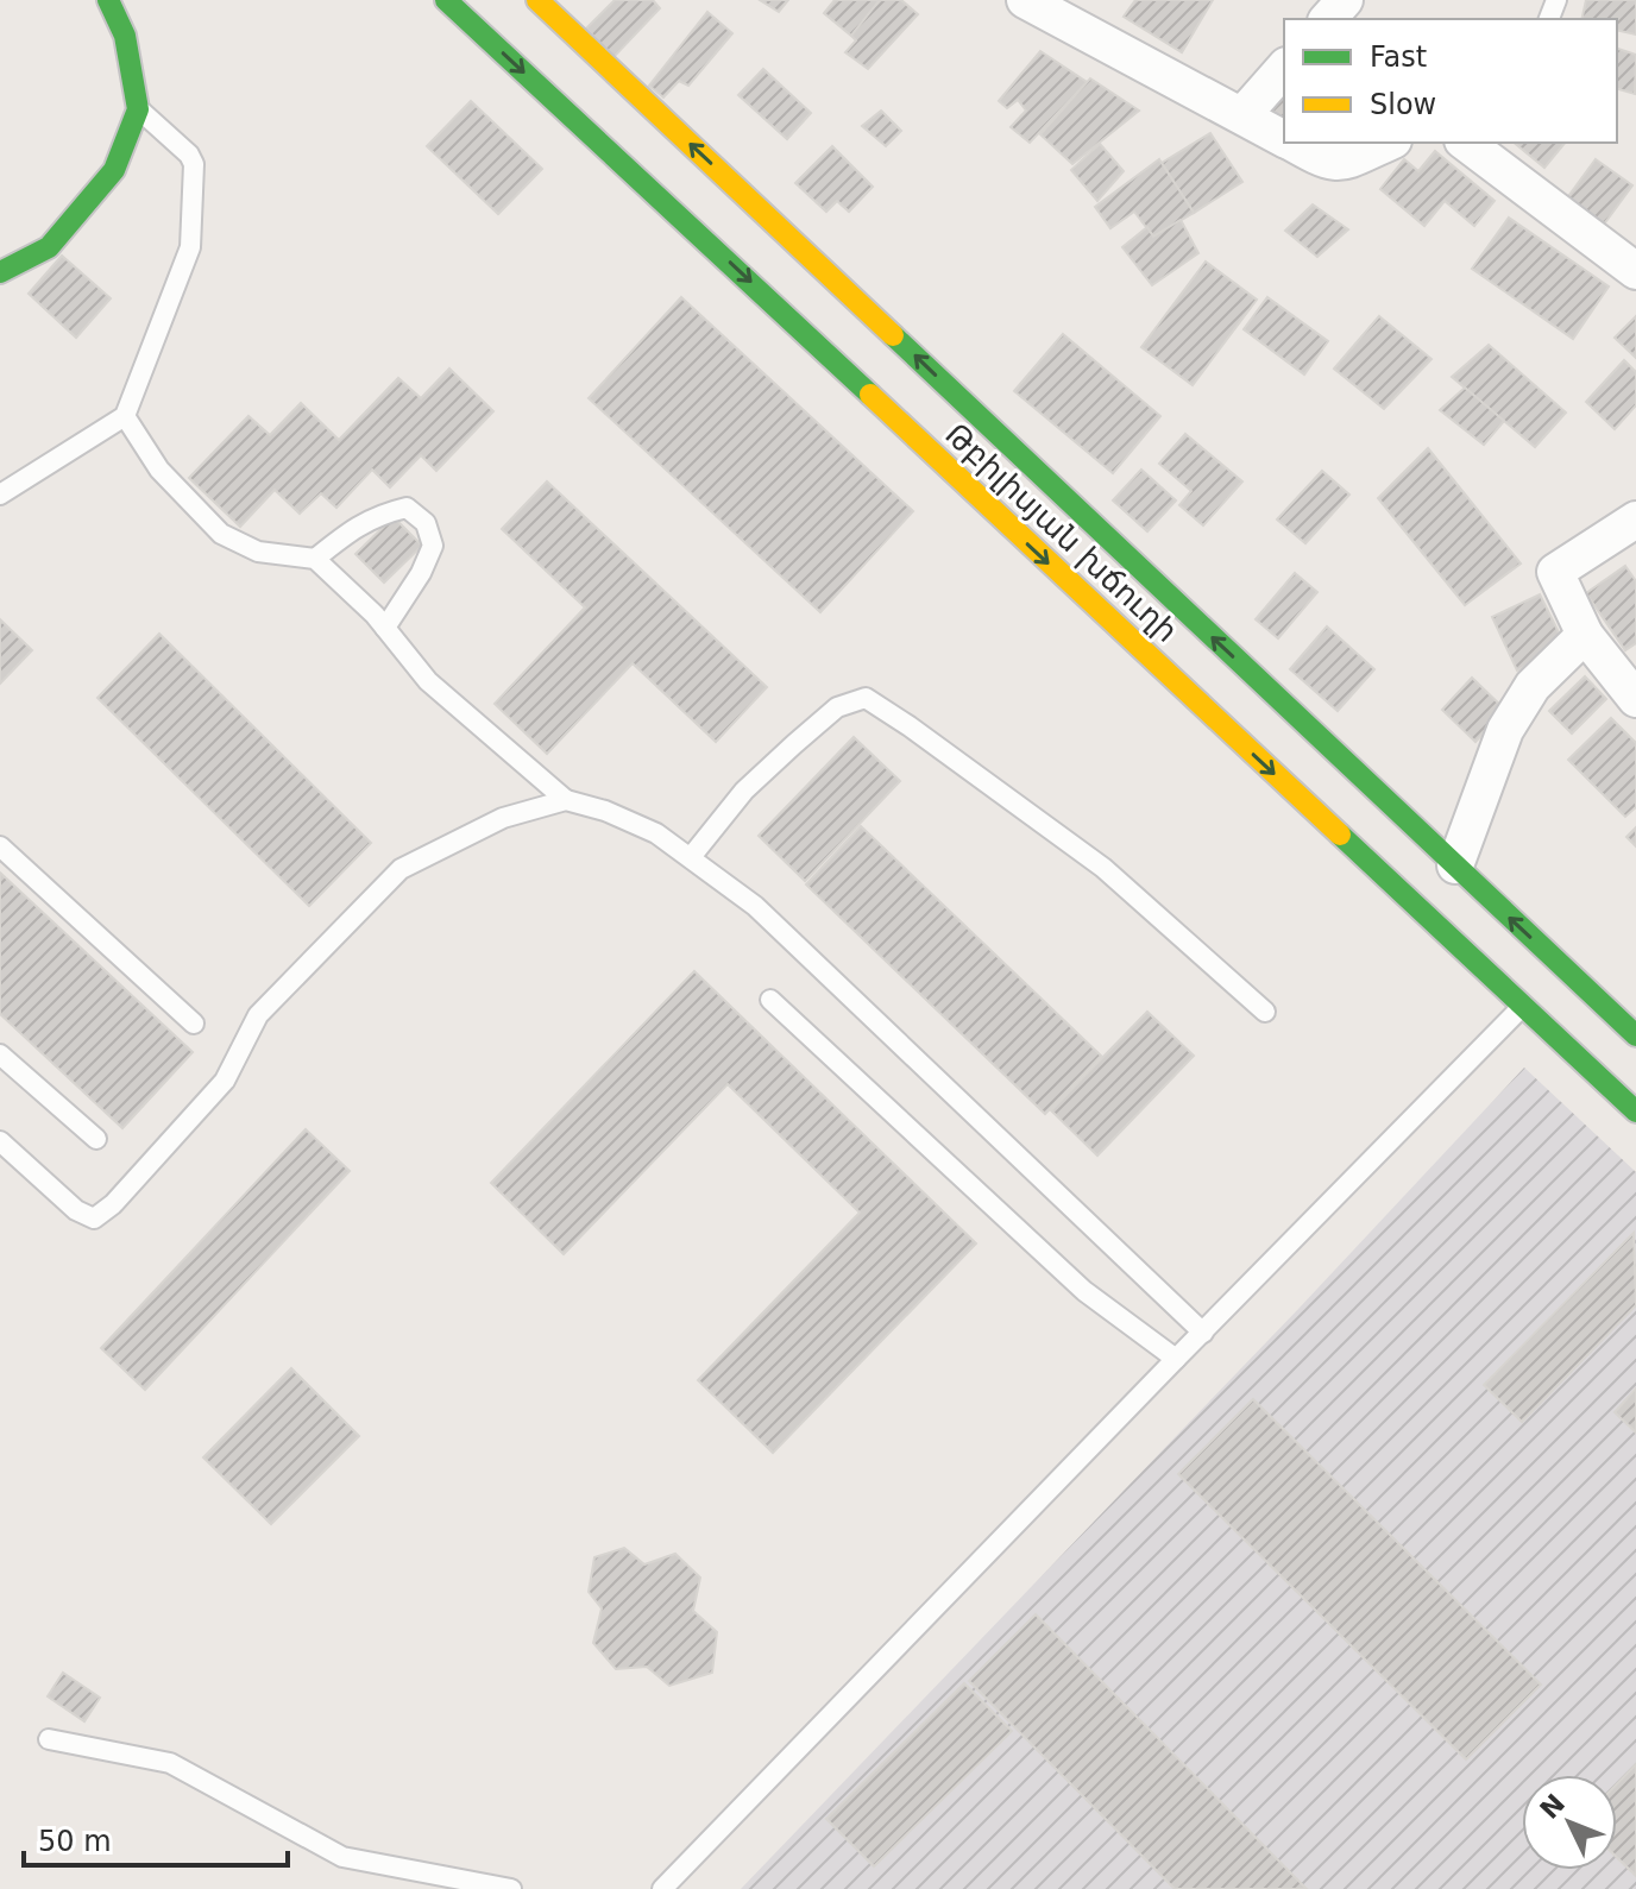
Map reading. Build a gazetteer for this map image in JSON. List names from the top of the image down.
{
  "streets": {
    "main road": ["Թբիլիսյան խճուղի"]
  },
  "legend": ["Fast", "Slow"],
  "scale_bar": "50 m",
  "north": "top left"
}
